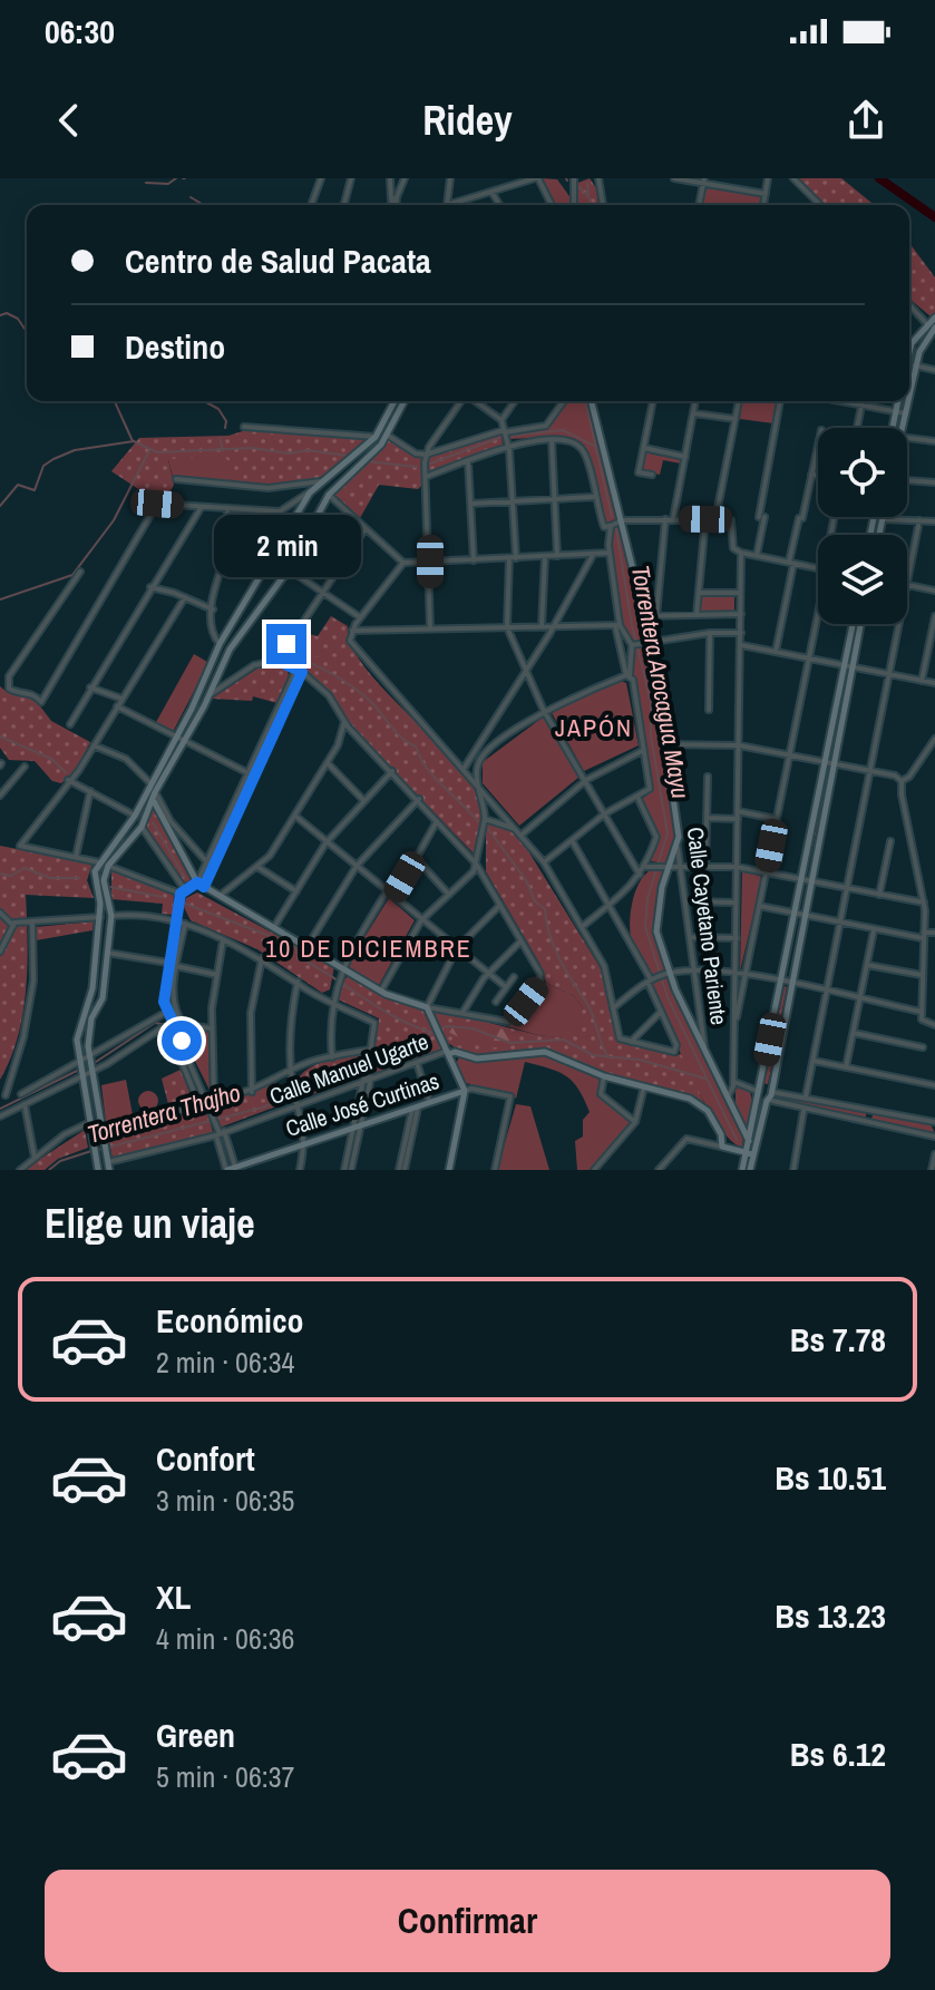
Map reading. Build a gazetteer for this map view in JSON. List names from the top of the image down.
{
  "streets": {
    "street": ["Calle Cayetano Pariente", "Calle Manuel Ugarte", "Calle José Curtinas"]
  },
  "districts": ["JAPÓN", "10 DE DICIEMBRE"],
  "water": ["Torrentera Arocagua Mayu", "Torrentera Thajho"],
  "page": {
    "status": "06:30",
    "header": "Ridey",
    "banner": ["Centro de Salud Pacata", "Destino"],
    "bubble": "2 min",
    "heading": "Elige un viaje",
    "list": [
      {
        "name": "Económico",
        "note": "2 min · 06:34",
        "value": "Bs 7.78"
      },
      {
        "name": "Confort",
        "note": "3 min · 06:35",
        "value": "Bs 10.51"
      },
      {
        "name": "XL",
        "note": "4 min · 06:36",
        "value": "Bs 13.23"
      },
      {
        "name": "Green",
        "note": "5 min · 06:37",
        "value": "Bs 6.12"
      }
    ],
    "buttons": "Confirmar"
  }
}
